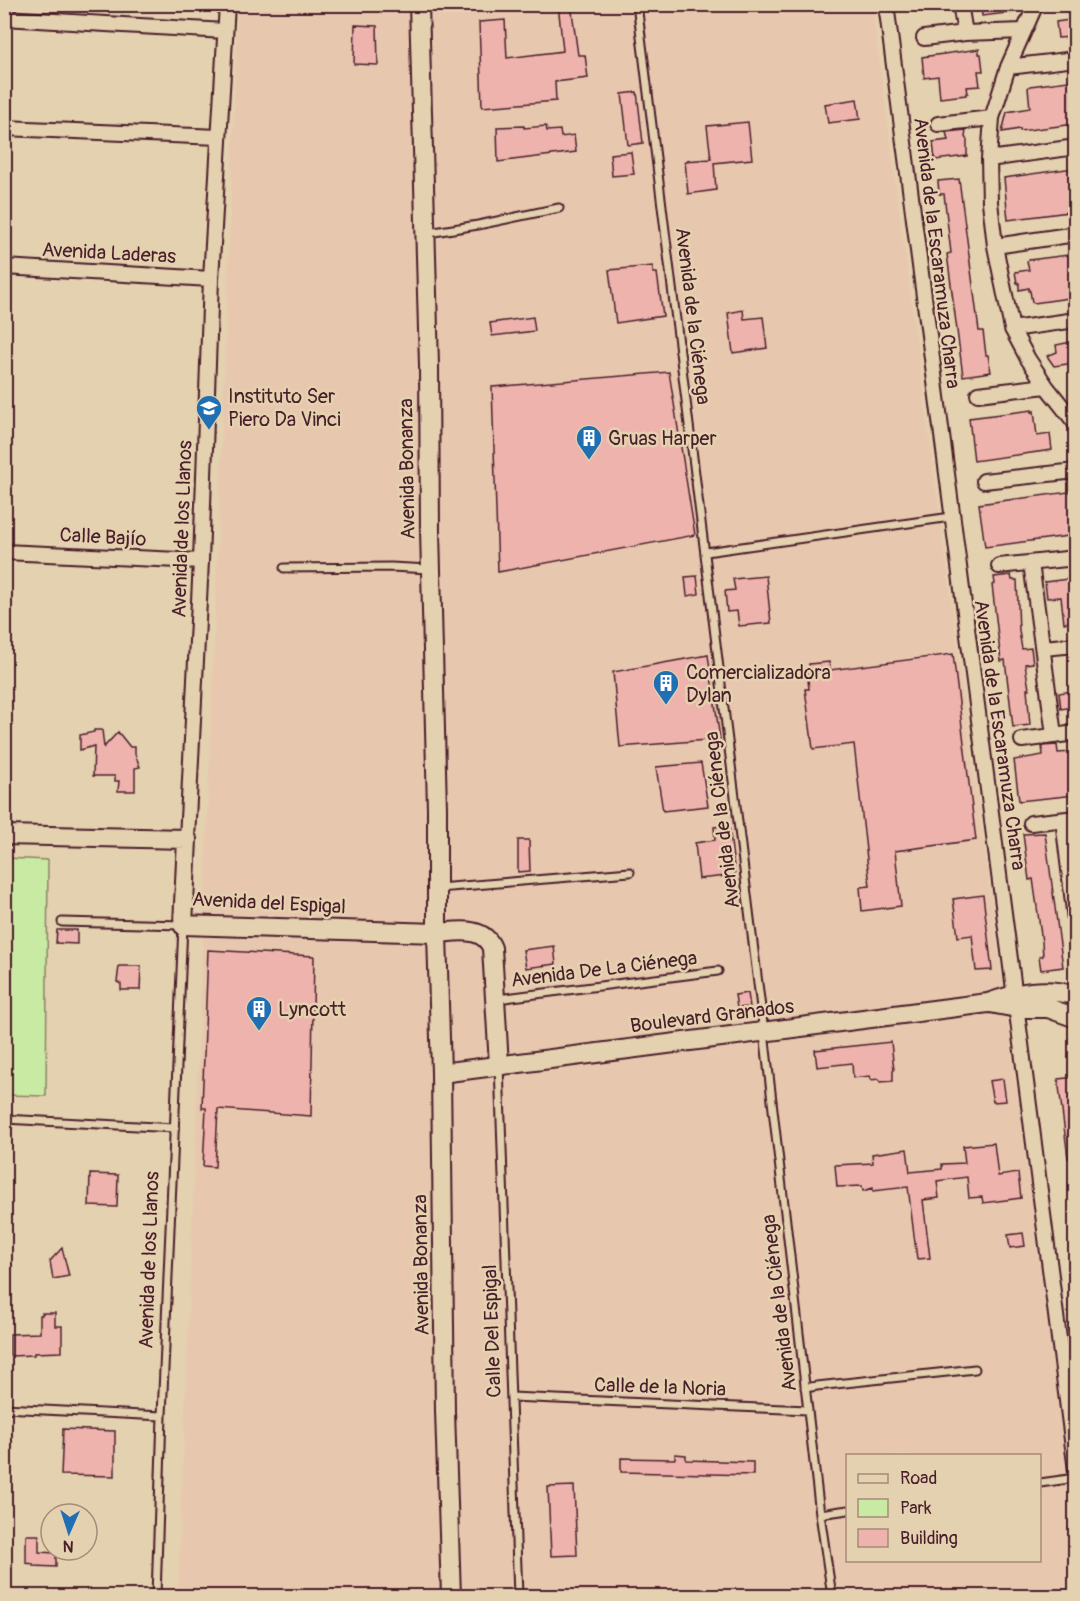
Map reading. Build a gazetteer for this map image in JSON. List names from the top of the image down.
{
  "streets": {
    "street": [
      "Avenida Laderas",
      "Avenida de la Escaramuza Charra",
      "Avenida Bonanza",
      "Avenida de los Llanos",
      "Calle Bajío",
      "Avenida del Espigal",
      "Boulevard Granados"
    ],
    "lane": [
      "Avenida de la Ciénega",
      "Avenida De La Ciénega",
      "Calle Del Espigal",
      "Calle de la Noria"
    ]
  },
  "crossings": [
    ["Avenida Laderas", "Avenida de los Llanos"],
    ["Avenida de la Escaramuza Charra", "Boulevard Granados"],
    ["Avenida de la Ciénega", "Boulevard Granados"],
    ["Avenida de la Ciénega", "Calle de la Noria"],
    ["Avenida Bonanza", "Avenida del Espigal"],
    ["Avenida Bonanza", "Boulevard Granados"],
    ["Avenida de los Llanos", "Calle Bajío"],
    ["Avenida de los Llanos", "Avenida del Espigal"],
    ["Boulevard Granados", "Calle Del Espigal"],
    ["Calle Del Espigal", "Calle de la Noria"]
  ],
  "places": {
    "school or university": ["Instituto Ser Piero Da Vinci"],
    "building": ["Gruas Harper", "Comercializadora Dylan", "Lyncott"]
  },
  "legend": ["Road", "Park", "Building"],
  "north": "bottom"
}
